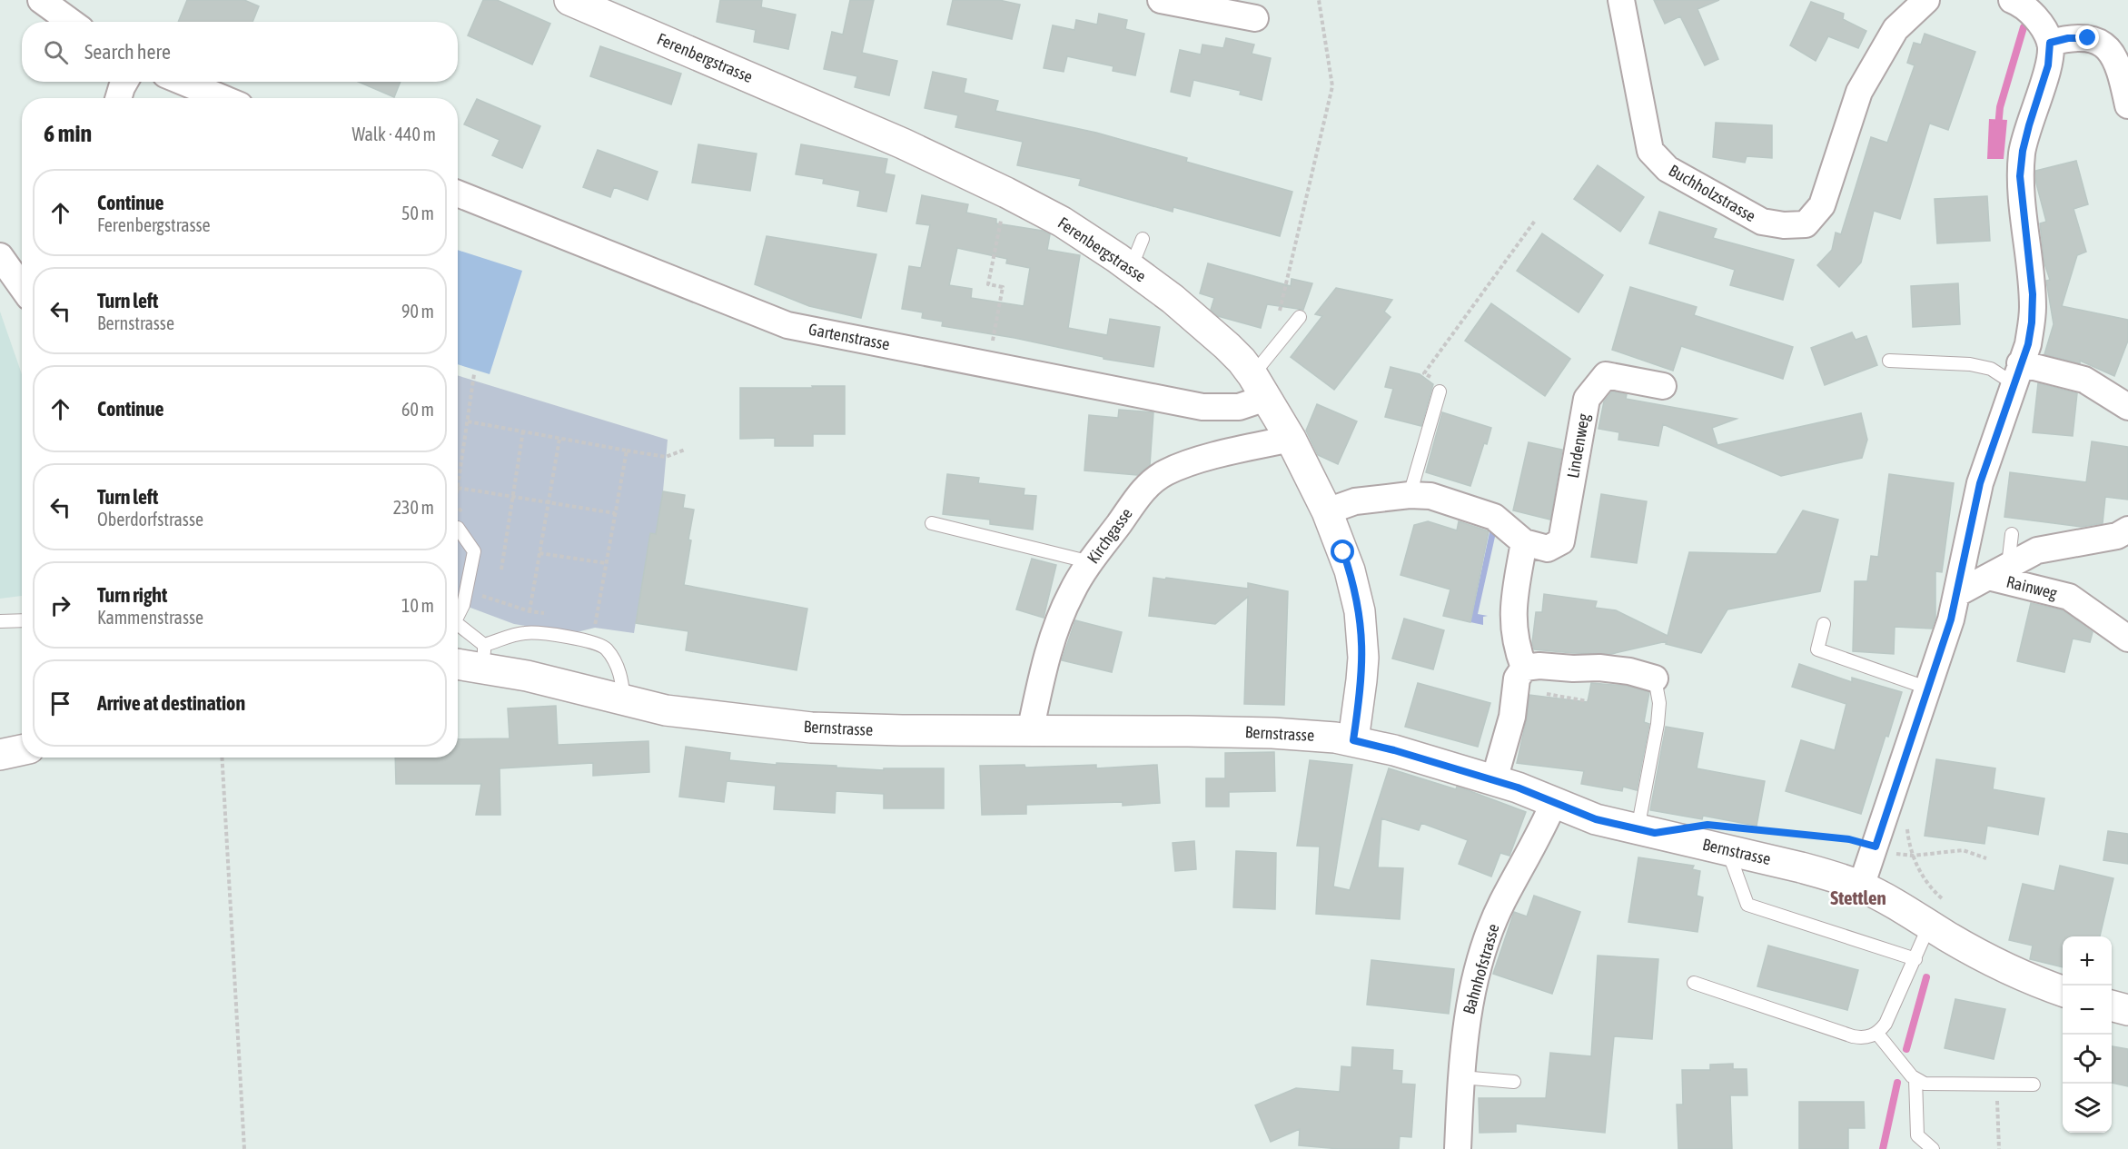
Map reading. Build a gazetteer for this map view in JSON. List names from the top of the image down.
{
  "streets": {
    "main road": ["Ferenbergstrasse", "Bernstrasse"],
    "street": [
      "Buchholzstrasse",
      "Gartenstrasse",
      "Lindenweg",
      "Kirchgasse",
      "Rainweg",
      "Bahnhofstrasse"
    ]
  },
  "crossings": [
    ["Ferenbergstrasse", "Gartenstrasse"],
    ["Ferenbergstrasse", "Lindenweg"],
    ["Ferenbergstrasse", "Kirchgasse"],
    ["Ferenbergstrasse", "Bernstrasse"],
    ["Kirchgasse", "Bernstrasse"],
    ["Bernstrasse", "Bahnhofstrasse"]
  ],
  "districts": ["Stettlen"],
  "page": {
    "search": "Search here",
    "heading": ["6 min", "Walk · 440 m"],
    "list": [
      ["Continue", "Ferenbergstrasse", "50 m"],
      ["Turn left", "Bernstrasse", "90 m"],
      ["Continue", "60 m"],
      ["Turn left", "Oberdorfstrasse", "230 m"],
      ["Turn right", "Kammenstrasse", "10 m"],
      "Arrive at destination"
    ],
    "map_buttons": ["+", "−"]
  }
}
